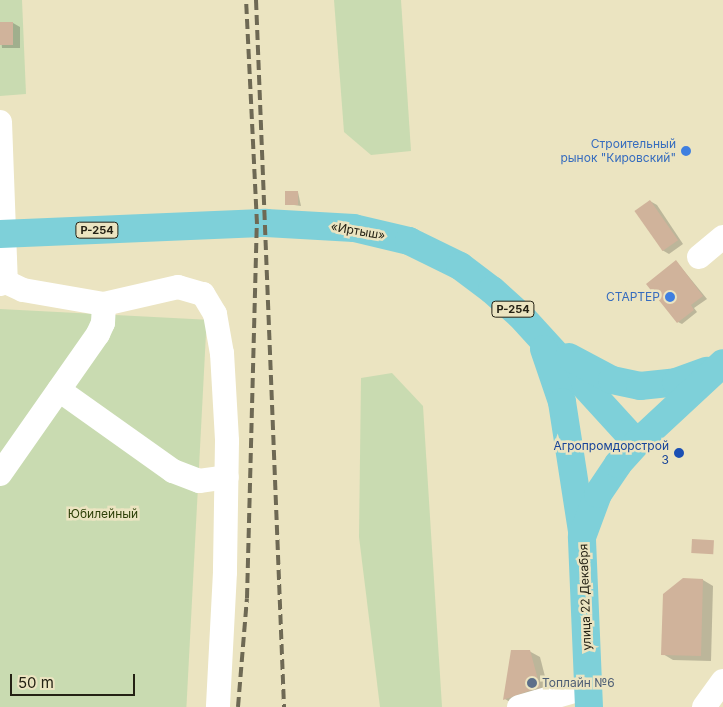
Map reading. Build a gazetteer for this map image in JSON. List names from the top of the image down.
{
  "streets": {
    "main road": ["Р-254", "«Иртыш»", "улица 22 Декабря"]
  },
  "crossings": [
    ["«Иртыш»", "улица 22 Декабря"]
  ],
  "parks": ["Юбилейный"],
  "places": [
    "Строительный рынок \"Кировский\"",
    "СТАРТЕР",
    "Агропромдорстрой 3",
    "Топлайн №6"
  ],
  "scale_bar": "50 m"
}
